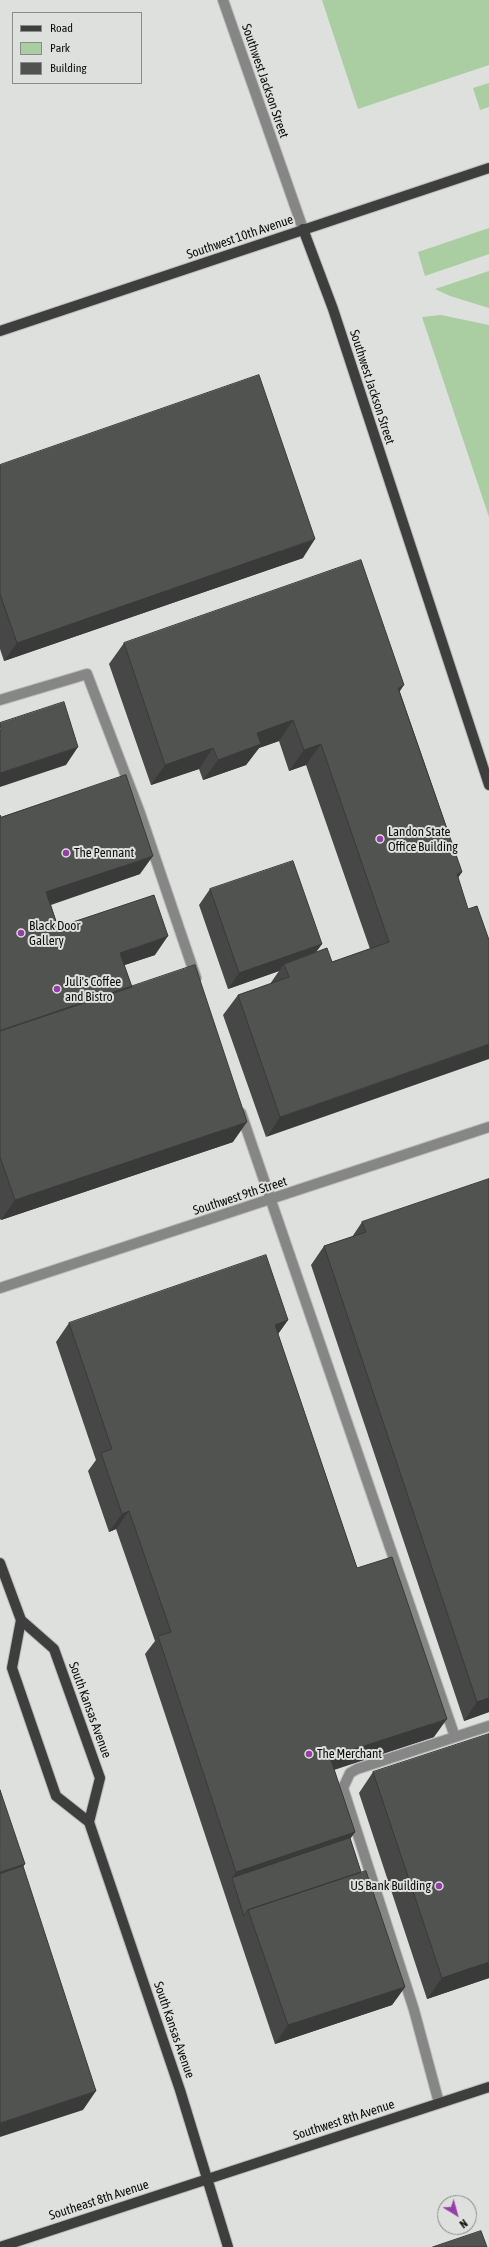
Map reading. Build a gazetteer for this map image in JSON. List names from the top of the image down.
{
  "streets": {
    "main road": [
      "Southwest Jackson Street",
      "Southwest 10th Avenue",
      "South Kansas Avenue",
      "Southwest 8th Avenue",
      "Southeast 8th Avenue"
    ],
    "street": ["Southwest 9th Street"]
  },
  "crossings": [
    ["Southwest Jackson Street", "Southwest 10th Avenue"],
    ["South Kansas Avenue", "Southwest 8th Avenue"],
    ["South Kansas Avenue", "Southeast 8th Avenue"],
    ["Southwest 8th Avenue", "Southeast 8th Avenue"]
  ],
  "places": [
    "Landon State Office Building",
    "The Pennant",
    "Black Door Gallery",
    "Juli's Coffee and Bistro",
    "The Merchant",
    "US Bank Building"
  ],
  "legend": ["Road", "Park", "Building"],
  "north": "bottom right"
}
